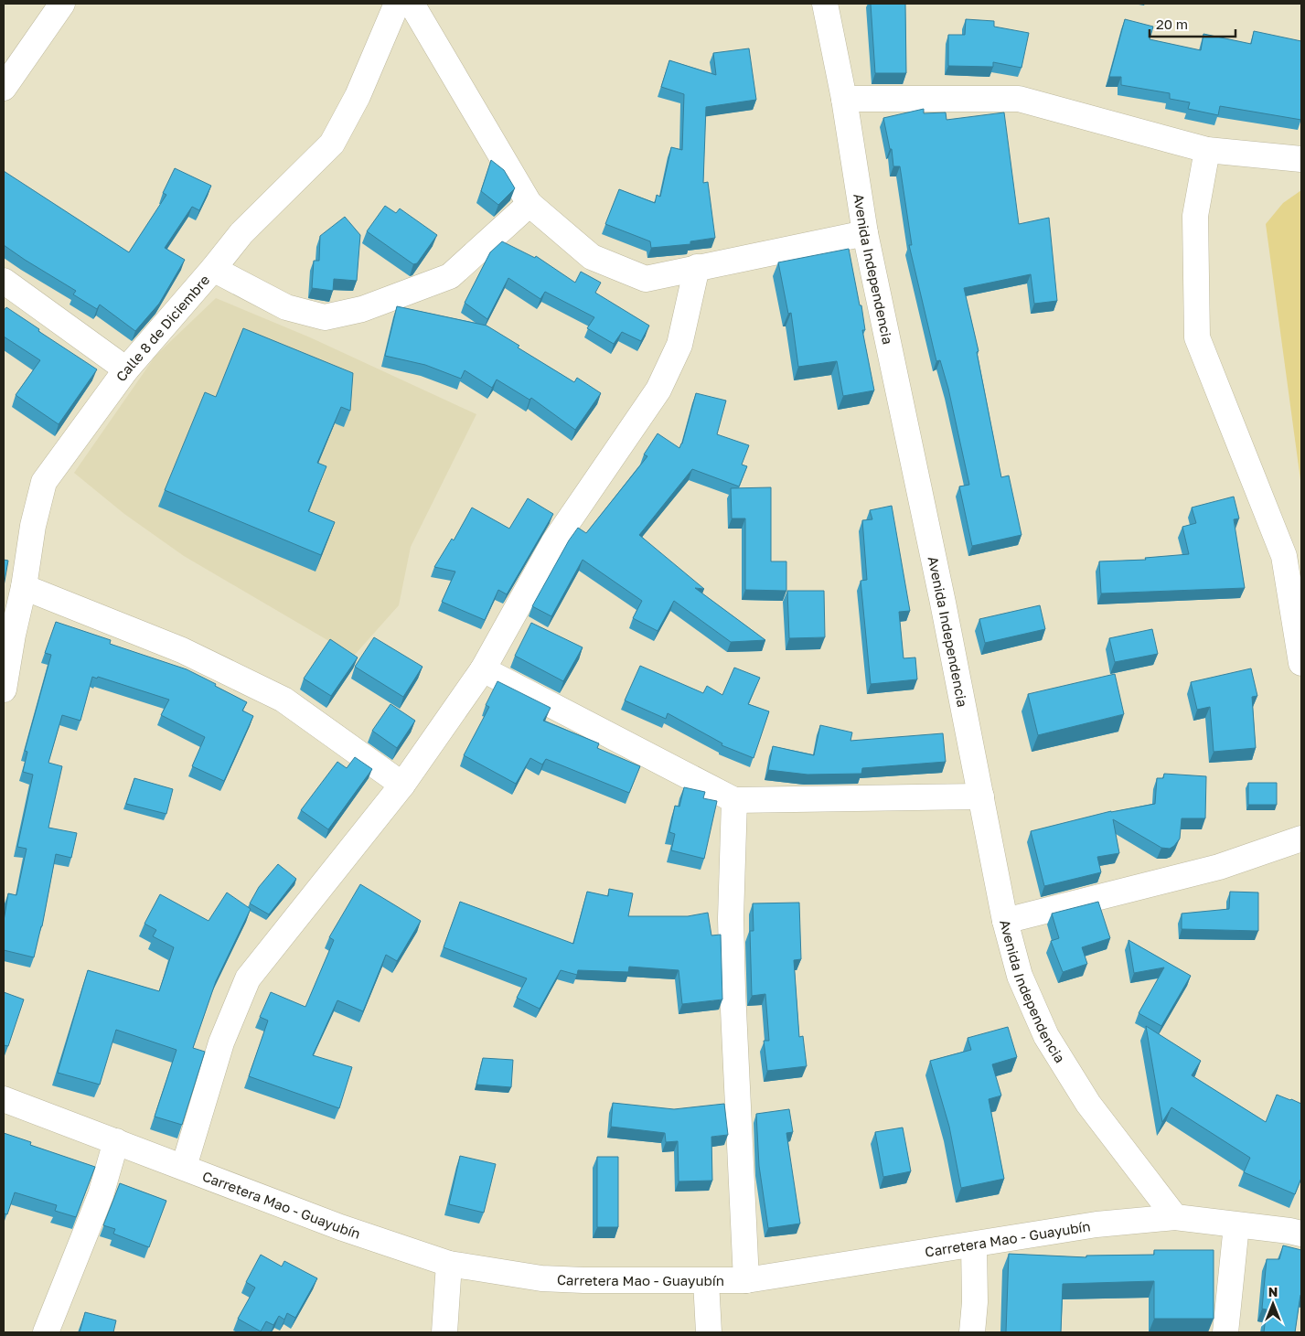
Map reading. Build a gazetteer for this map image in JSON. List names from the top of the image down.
{
  "streets": {
    "street": ["Avenida Independencia", "Calle 8 de Diciembre", "Carretera Mao - Guayubín"]
  },
  "crossings": [
    ["Avenida Independencia", "Carretera Mao - Guayubín"]
  ],
  "scale_bar": "20 m",
  "north": "top"
}
